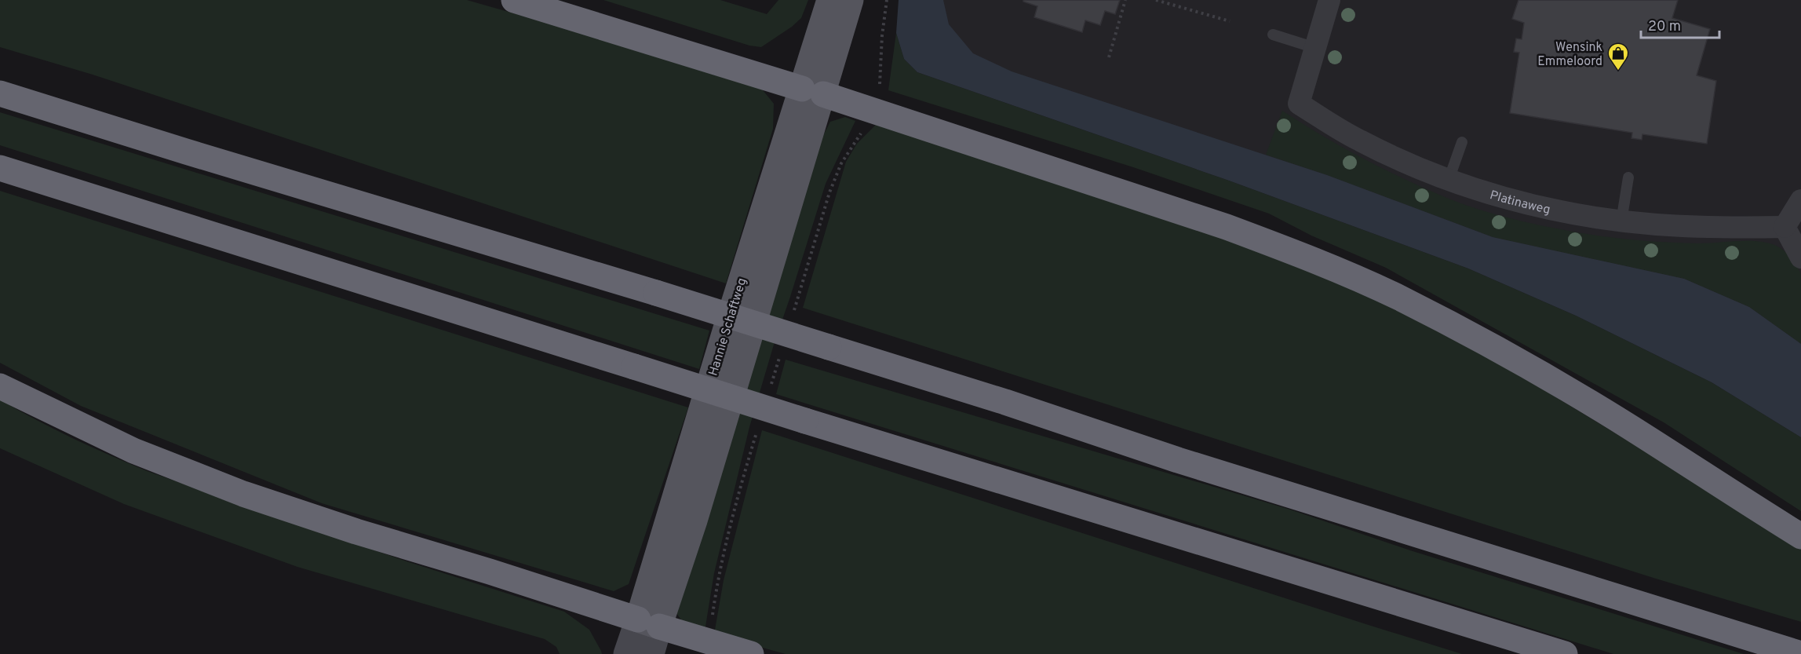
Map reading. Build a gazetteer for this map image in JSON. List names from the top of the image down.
{
  "streets": {
    "main road": ["Hannie Schaftweg"],
    "street": ["Platinaweg"]
  },
  "places": {
    "shop": ["Wensink Emmeloord"]
  },
  "scale_bar": "20 m"
}
